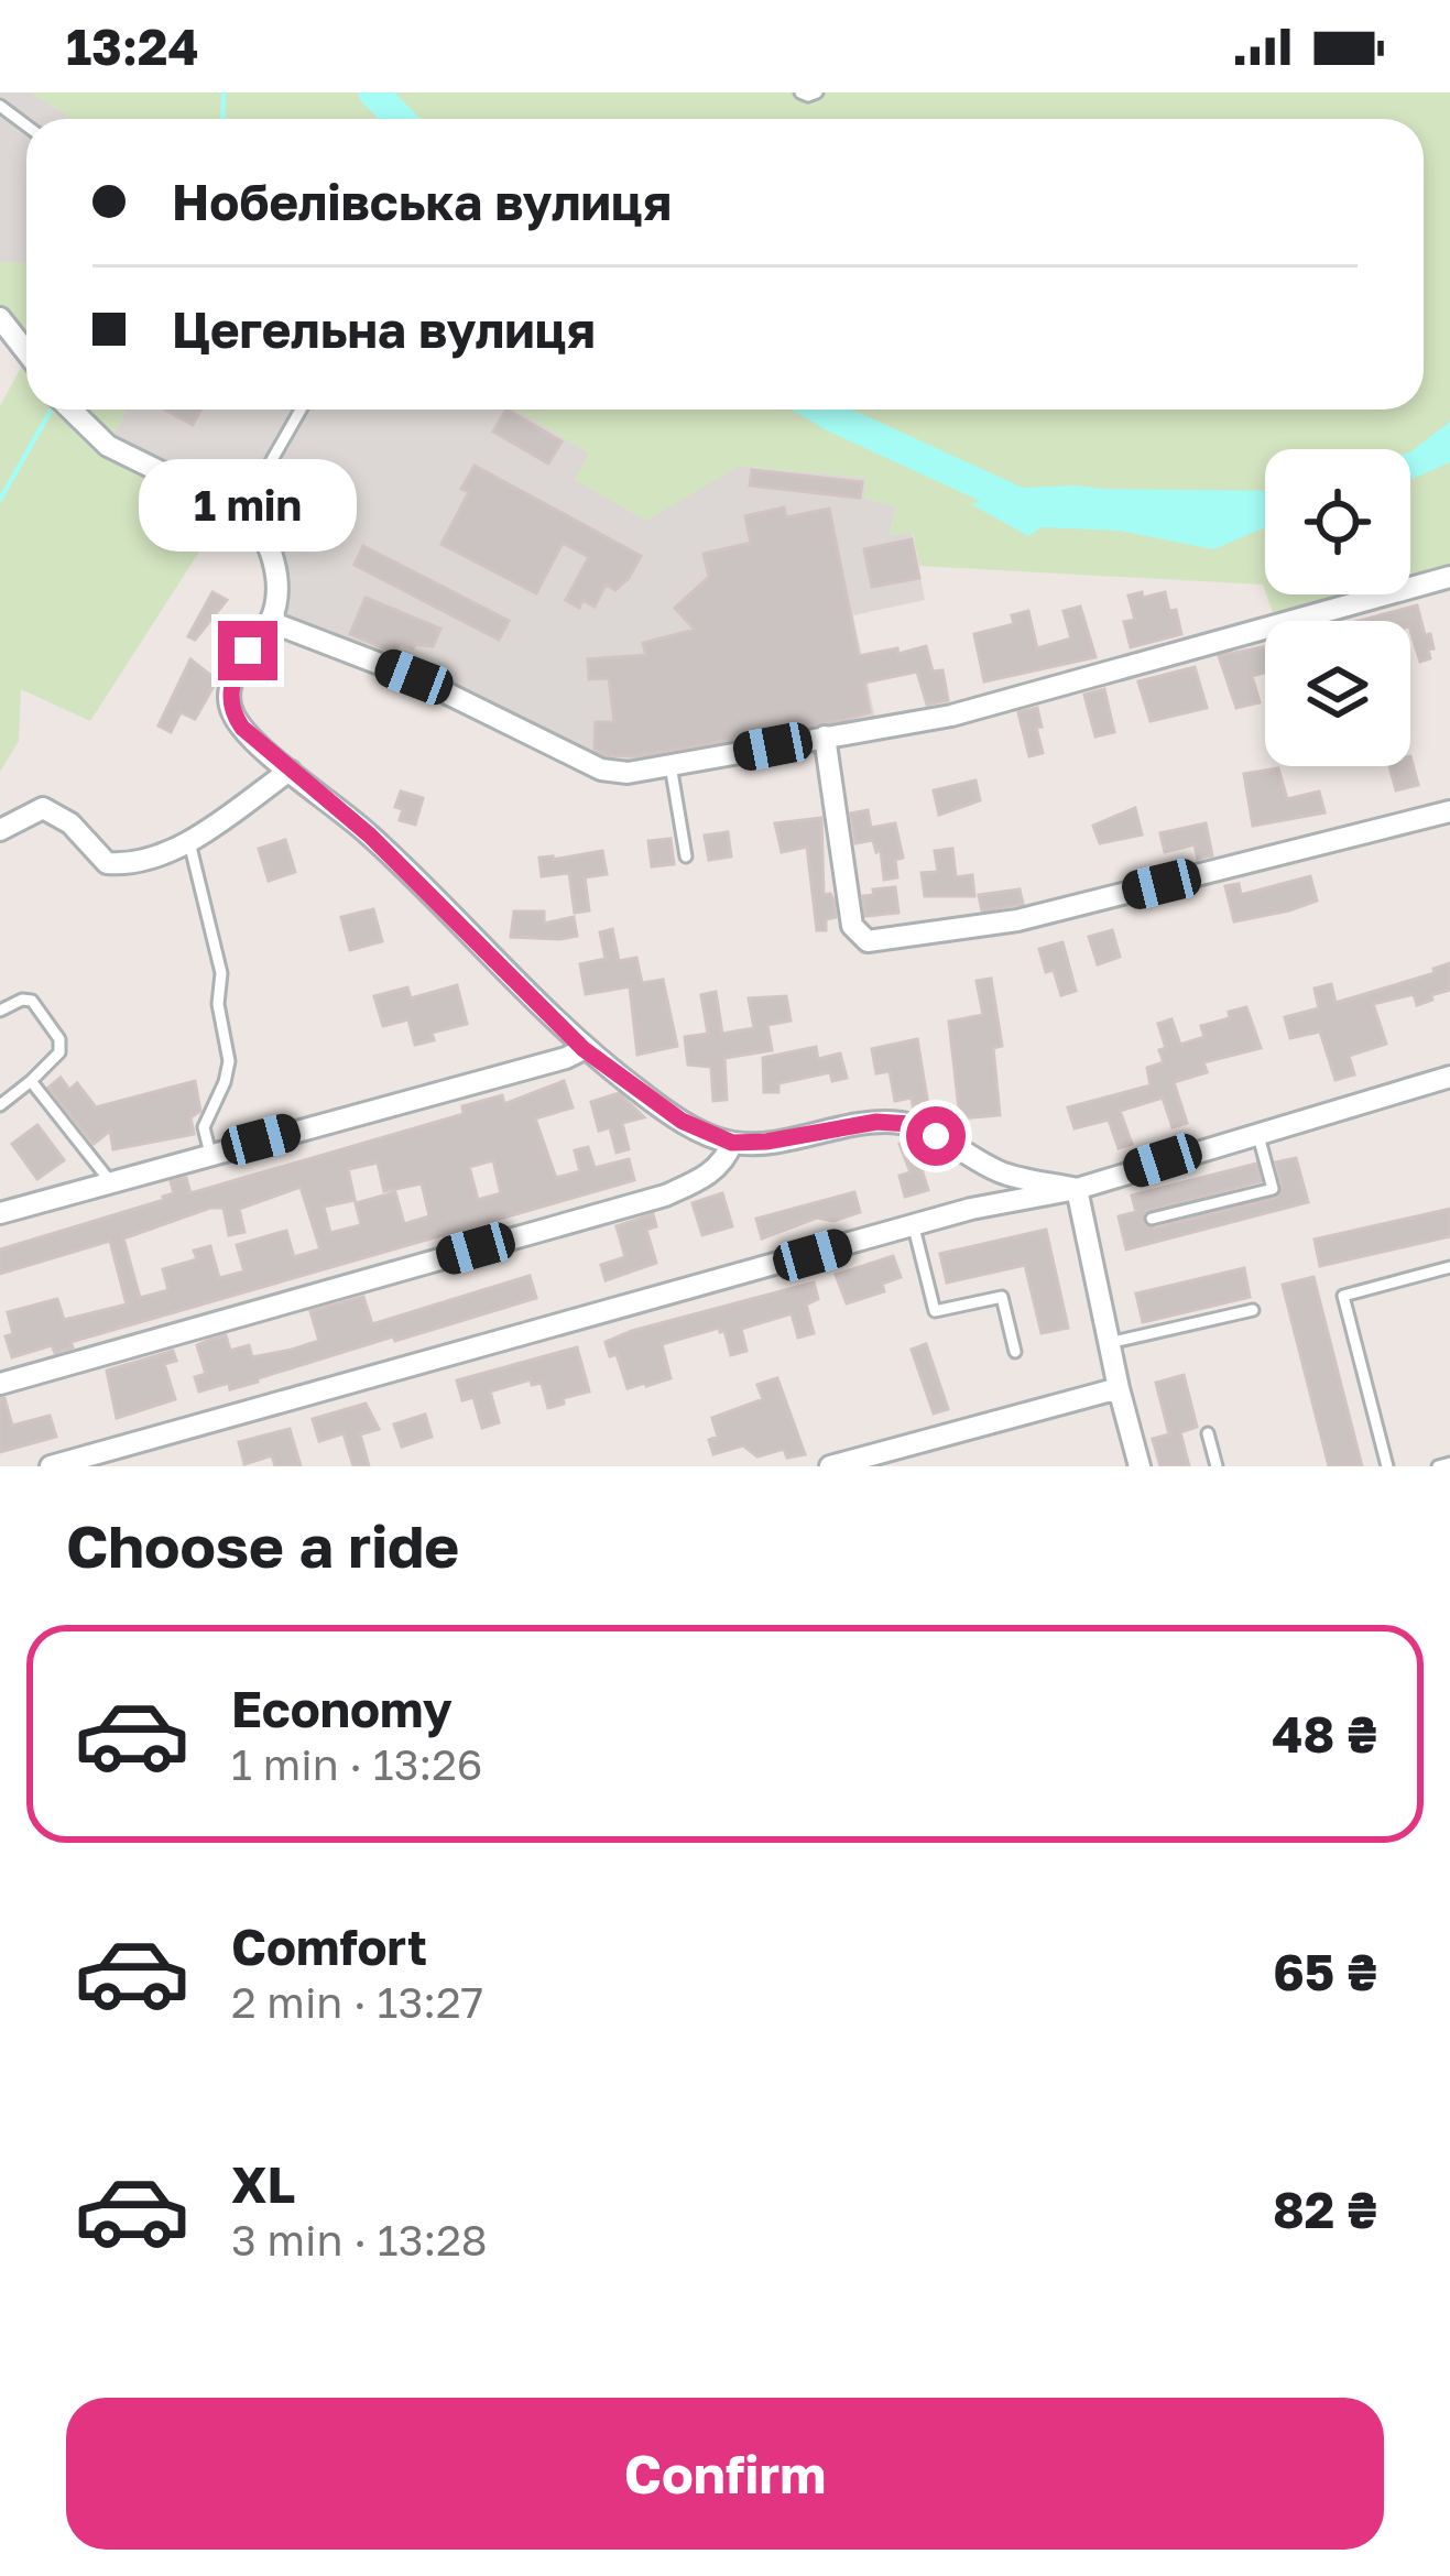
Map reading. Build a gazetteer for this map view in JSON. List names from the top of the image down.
{
  "page": {
    "status": "13:24",
    "banner": ["Нобелівська вулиця", "Цегельна вулиця"],
    "bubble": "1 min",
    "heading": "Choose a ride",
    "list": [
      {
        "name": "Economy",
        "note": "1 min · 13:26",
        "value": "48 ₴"
      },
      {
        "name": "Comfort",
        "note": "2 min · 13:27",
        "value": "65 ₴"
      },
      {
        "name": "XL",
        "note": "3 min · 13:28",
        "value": "82 ₴"
      }
    ],
    "buttons": "Confirm"
  }
}
